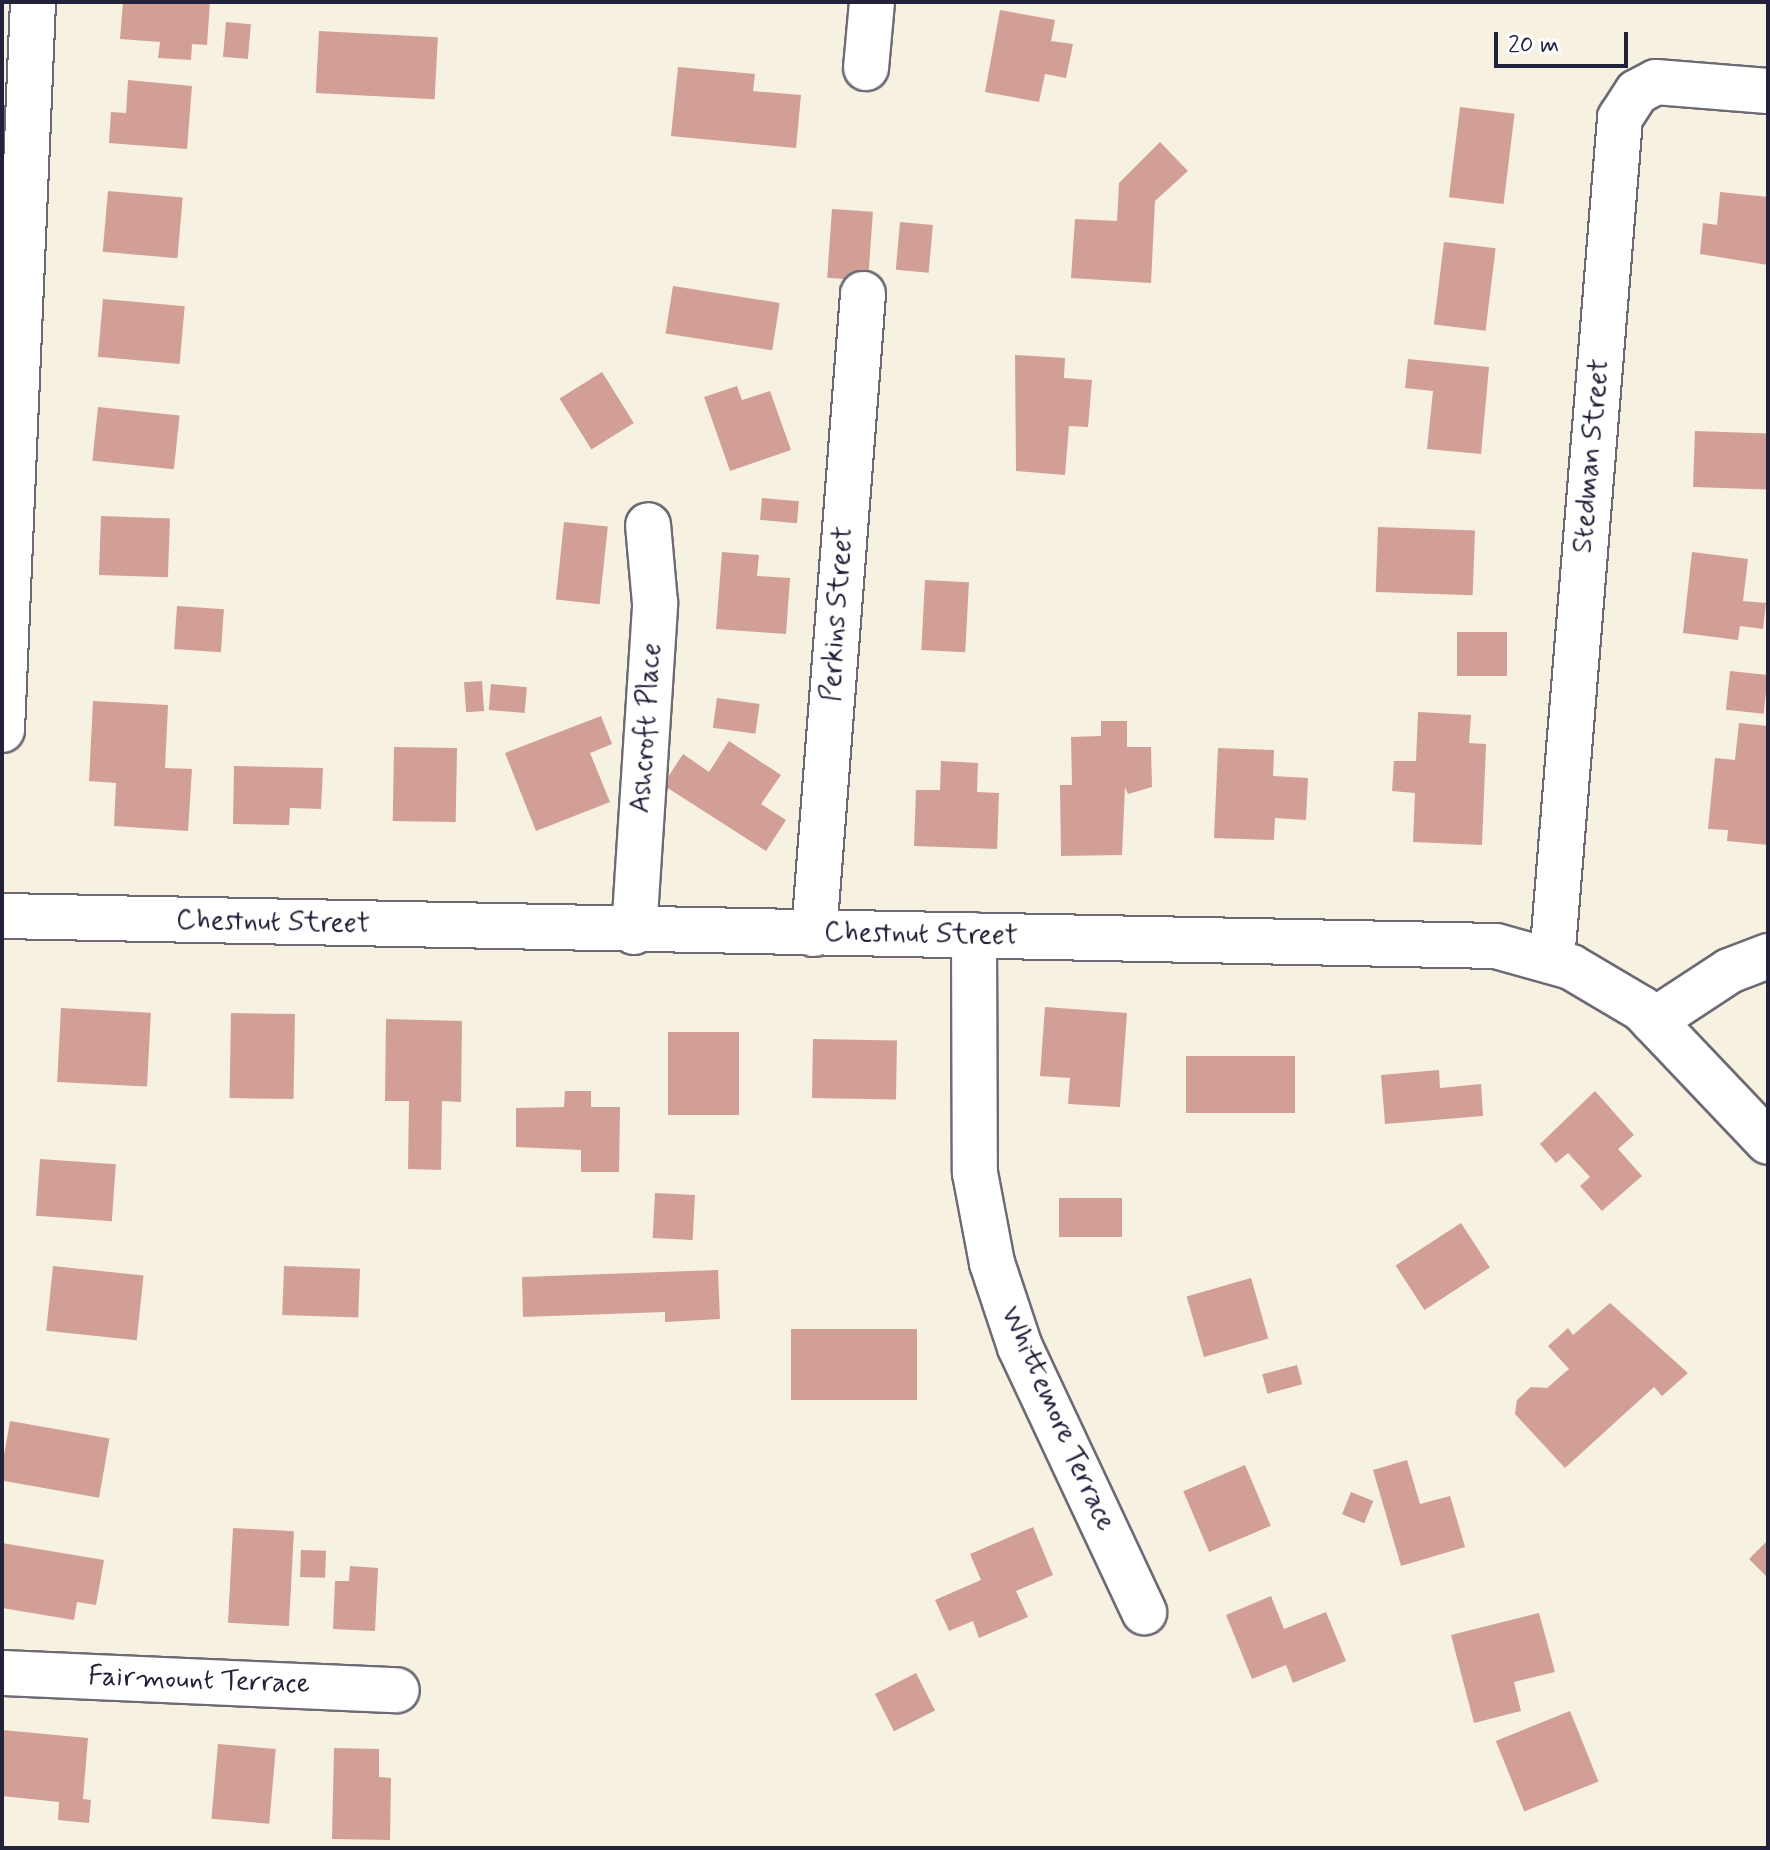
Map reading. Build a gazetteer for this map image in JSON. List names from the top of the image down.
{
  "streets": {
    "street": [
      "Stedman Street",
      "Perkins Street",
      "Ashcroft Place",
      "Chestnut Street",
      "Whittemore Terrace",
      "Fairmount Terrace"
    ]
  },
  "crossings": [
    ["Stedman Street", "Chestnut Street"],
    ["Perkins Street", "Chestnut Street"],
    ["Ashcroft Place", "Chestnut Street"],
    ["Chestnut Street", "Whittemore Terrace"]
  ],
  "scale_bar": "20 m"
}
